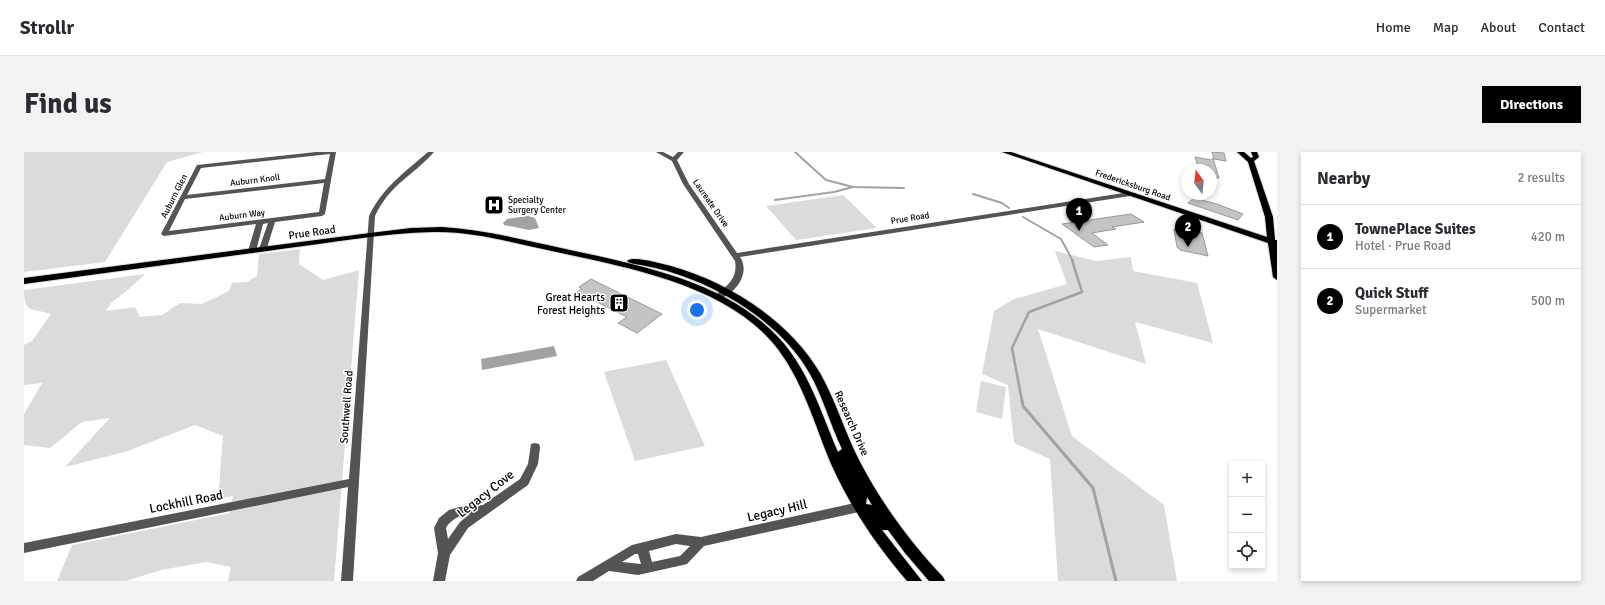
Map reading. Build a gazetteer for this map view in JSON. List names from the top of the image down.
{
  "streets": {
    "main road": ["Fredericksburg Road", "Prue Road", "Research Drive"],
    "street": [
      "Auburn Knoll",
      "Auburn Glen",
      "Laureate Drive",
      "Auburn Way",
      "Southwell Road",
      "Legacy Cove",
      "Lockhill Road",
      "Legacy Hill"
    ]
  },
  "crossings": [
    ["Auburn Knoll", "Auburn Glen"],
    ["Auburn Knoll", "Auburn Way"],
    ["Fredericksburg Road", "Prue Road"],
    ["Auburn Glen", "Auburn Way"],
    ["Laureate Drive", "Prue Road"],
    ["Prue Road", "Southwell Road"],
    ["Prue Road", "Research Drive"],
    ["Southwell Road", "Lockhill Road"]
  ],
  "places": {
    "hospital": ["Specialty Surgery Center"],
    "building": ["Great Hearts Forest Heights"]
  },
  "north": "top",
  "page": {
    "header": "Strollr",
    "nav": [
      "Home",
      "Map",
      "About",
      "Contact"
    ],
    "buttons": "Directions",
    "title": "Find us",
    "heading": ["Nearby", "2 results"],
    "pins": ["1", "2"],
    "list": [
      {
        "mark": "1",
        "name": "TownePlace Suites",
        "note": "Hotel · Prue Road",
        "value": "420 m"
      },
      {
        "mark": "2",
        "name": "Quick Stuff",
        "note": "Supermarket",
        "value": "500 m"
      }
    ],
    "map_buttons": ["+", "−"]
  }
}
